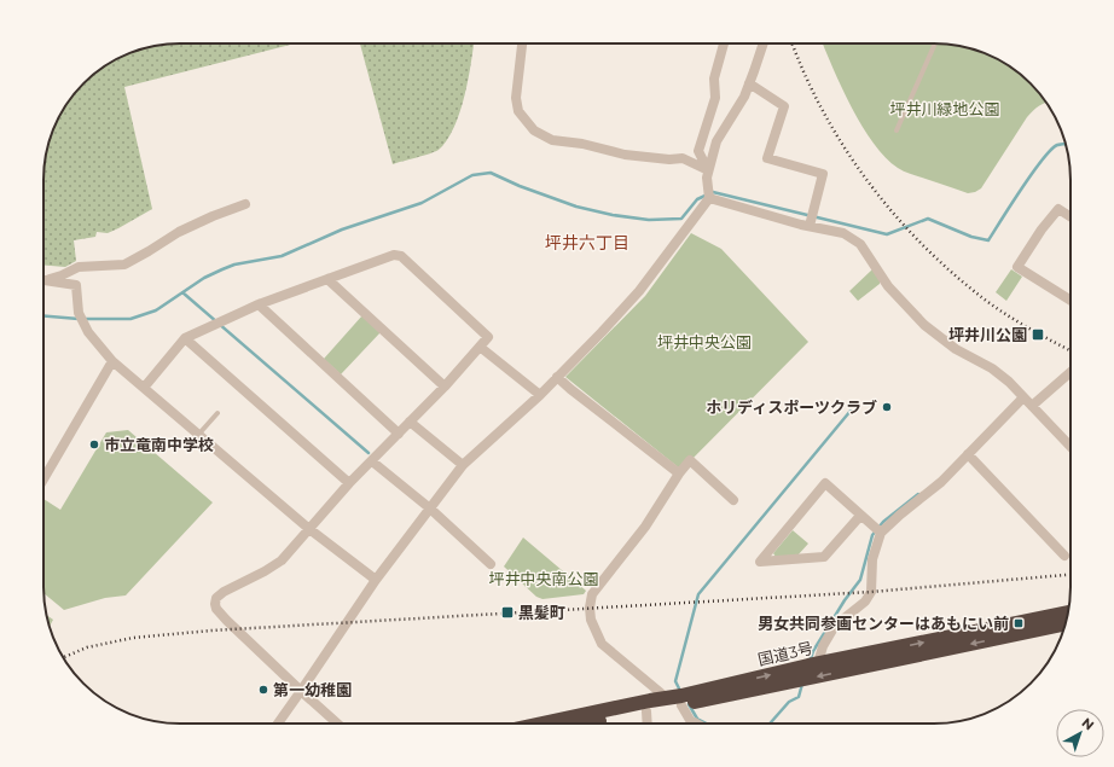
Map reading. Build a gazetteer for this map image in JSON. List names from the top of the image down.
{
  "streets": {
    "highway": ["国道3号"]
  },
  "districts": ["坪井六丁目"],
  "parks": ["坪井川緑地公園", "坪井中央公園", "坪井中央南公園"],
  "places": {
    "transit": ["坪井川公園", "黒髪町", "男女共同参画センターはあもにい前"],
    "other": ["ホリディスポーツクラブ", "市立竜南中学校", "第一幼稚園"]
  },
  "north": "top right"
}
